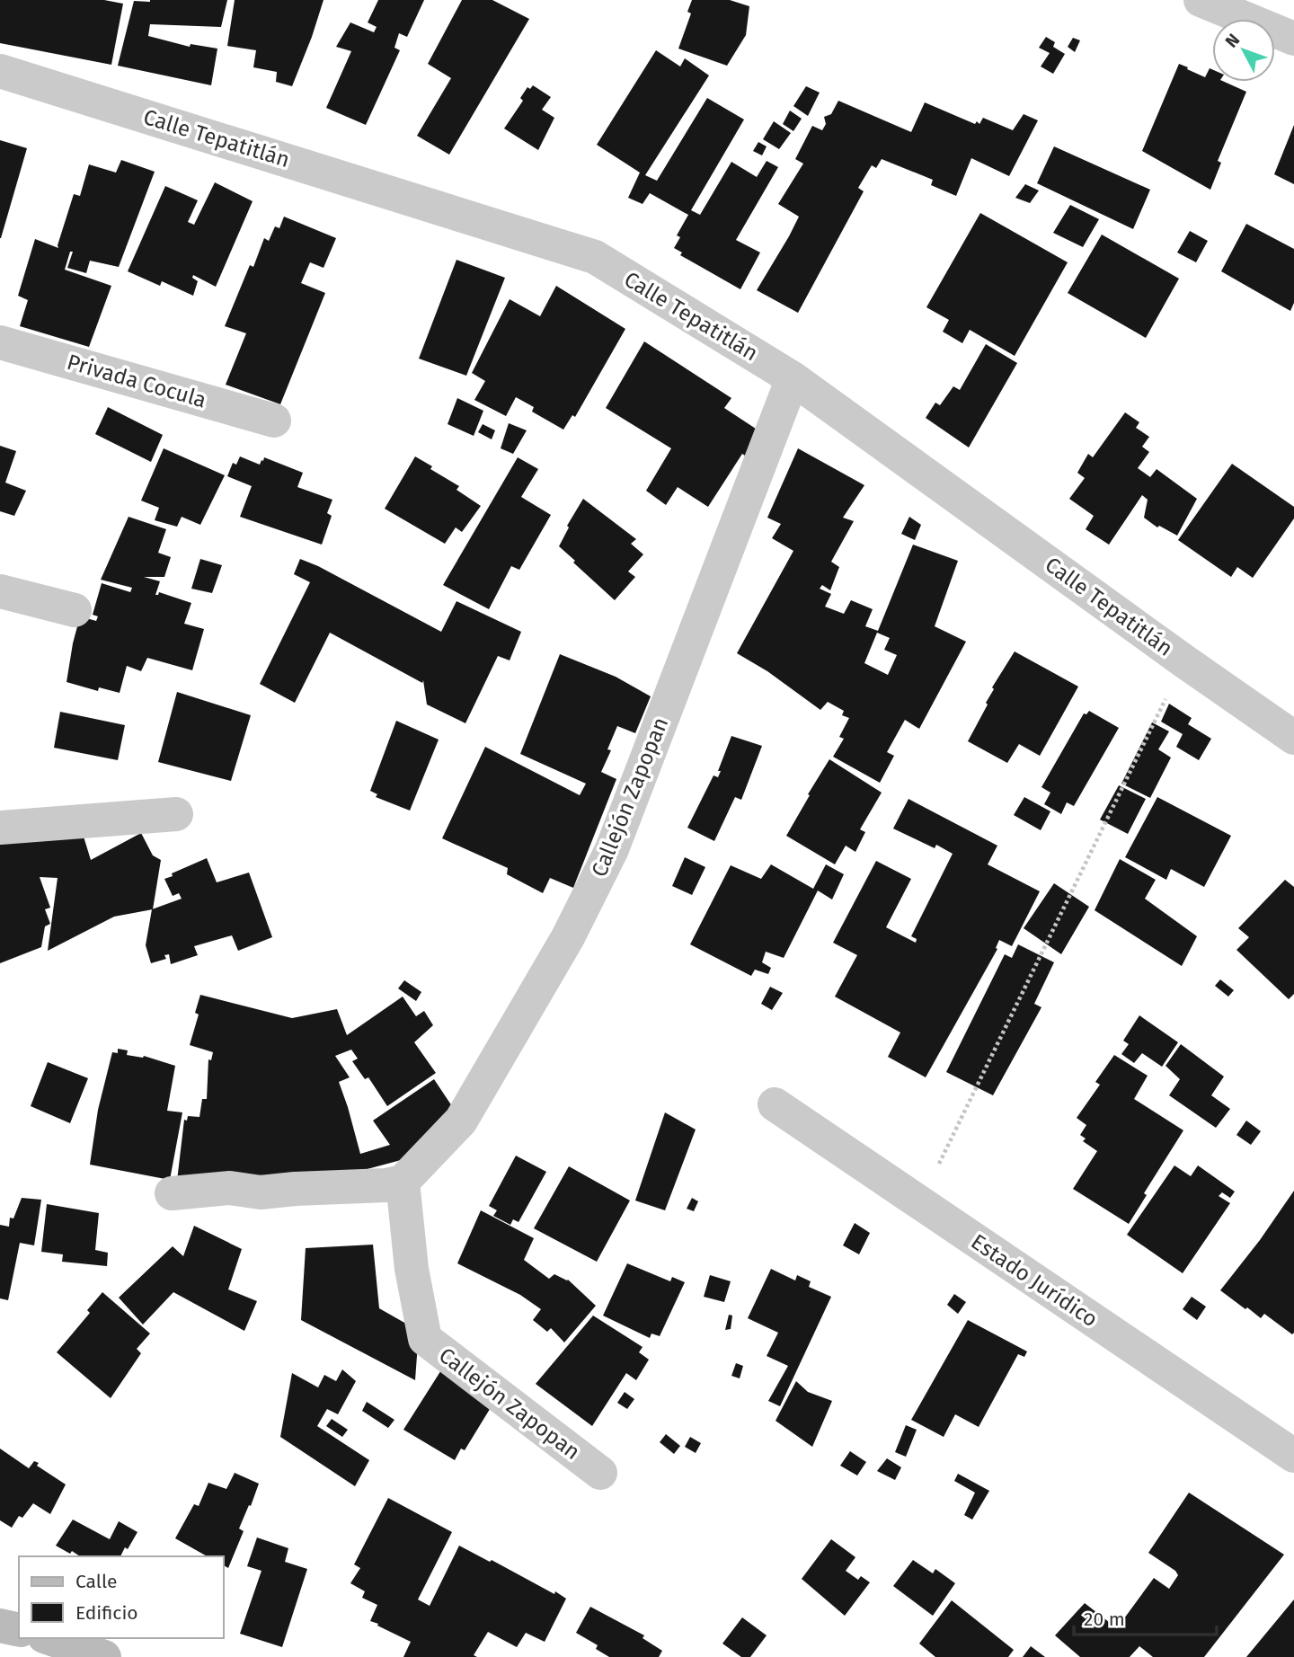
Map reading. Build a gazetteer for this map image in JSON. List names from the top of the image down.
{
  "streets": {
    "street": [
      "Calle Tepatitlán",
      "Privada Cocula",
      "Callejón Zapopan",
      "Estado Jurídico"
    ]
  },
  "crossings": [
    ["Calle Tepatitlán", "Callejón Zapopan"]
  ],
  "legend": ["Calle", "Edificio"],
  "scale_bar": "20 m",
  "north": "top left"
}
